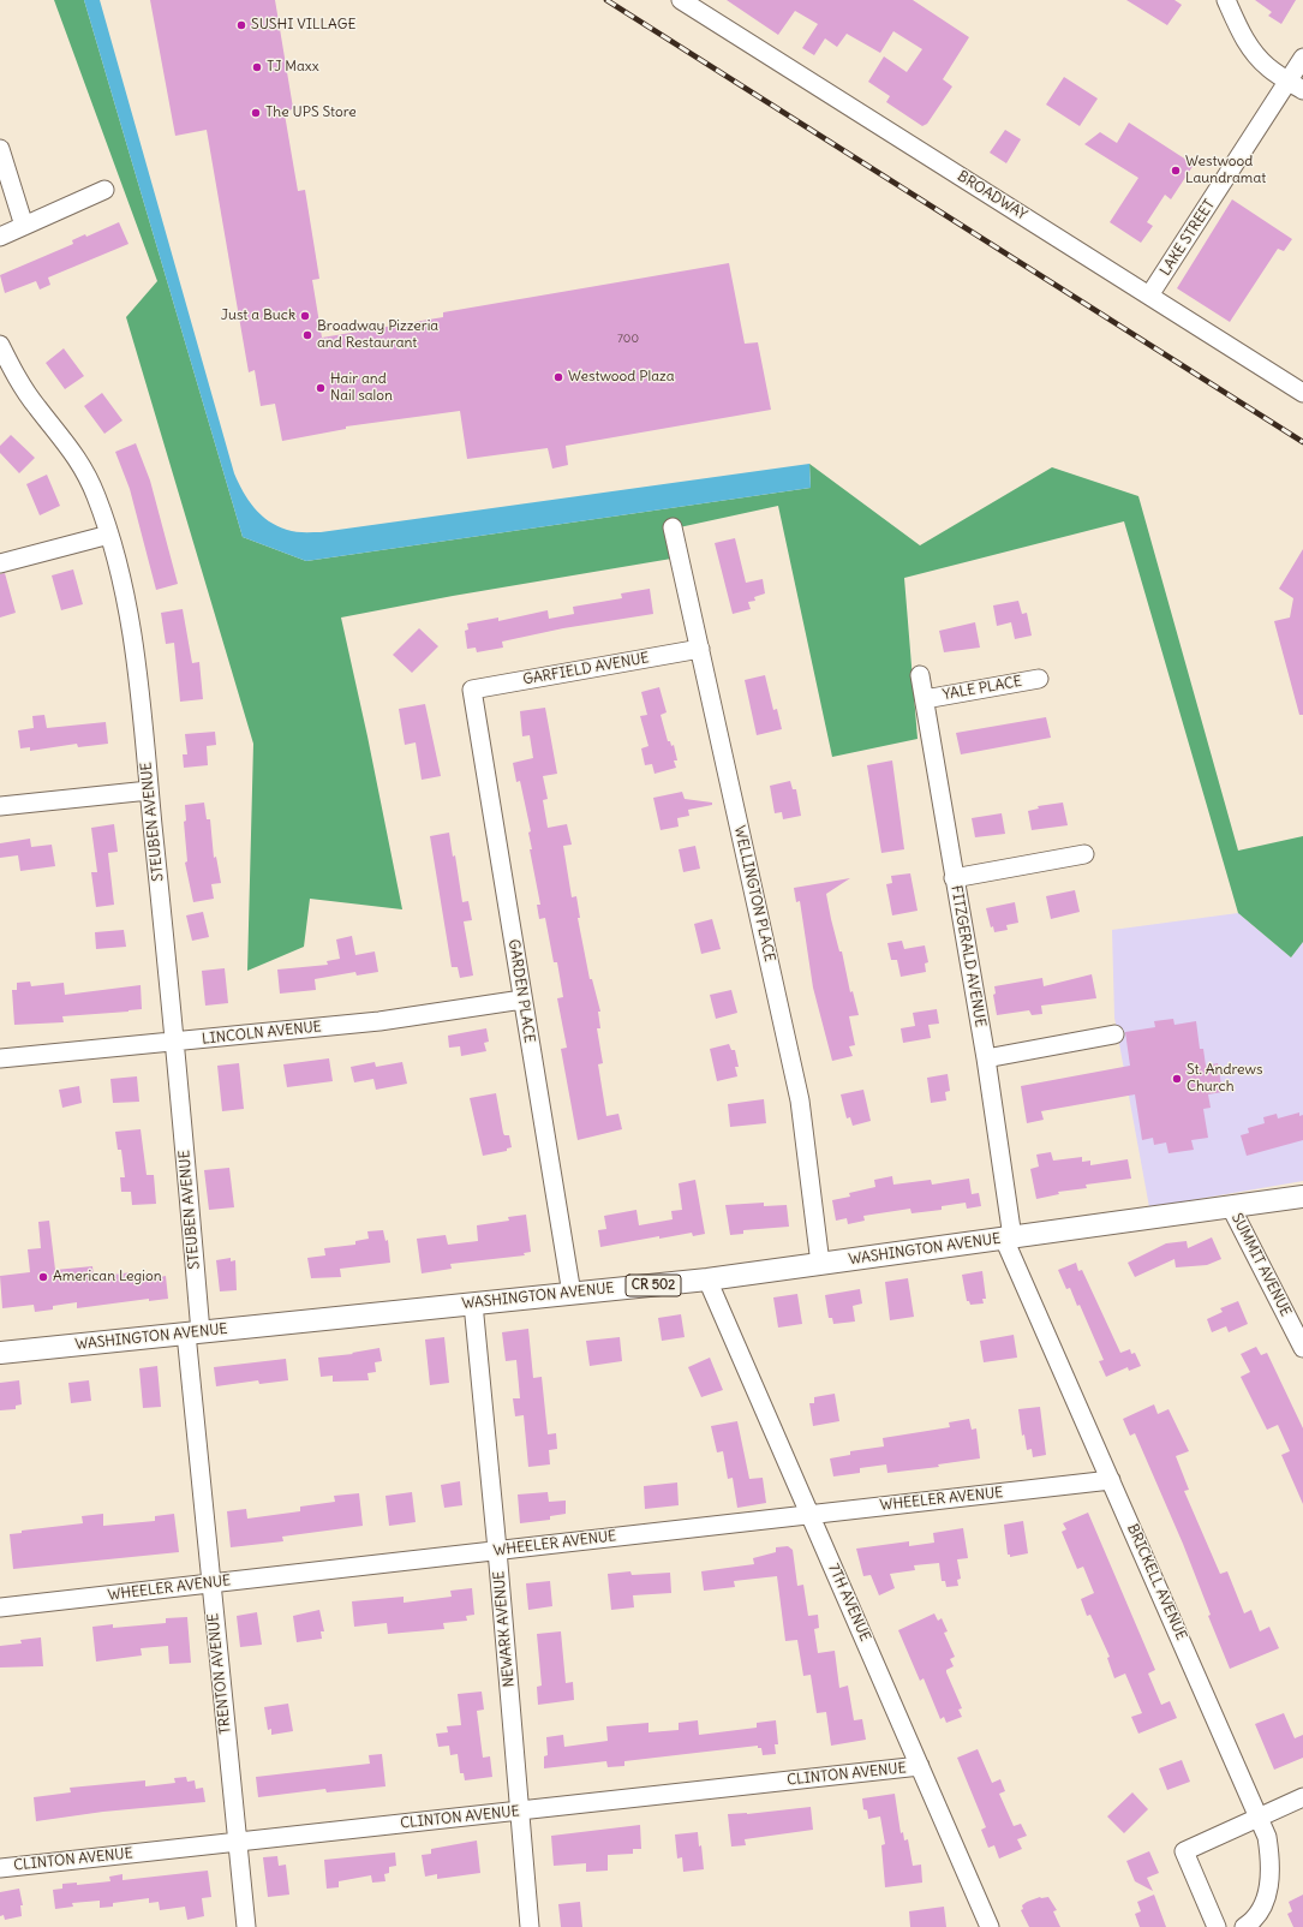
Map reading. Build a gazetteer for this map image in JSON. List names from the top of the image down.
{
  "streets": {
    "main road": ["WASHINGTON AVENUE", "CR 502"],
    "street": [
      "BROADWAY",
      "LAKE STREET",
      "GARFIELD AVENUE",
      "YALE PLACE",
      "STEUBEN AVENUE",
      "WELLINGTON PLACE",
      "FITZGERALD AVENUE",
      "GARDEN PLACE",
      "LINCOLN AVENUE",
      "SUMMIT AVENUE",
      "WHEELER AVENUE",
      "BRICKELL AVENUE",
      "7TH AVENUE",
      "NEWARK AVENUE",
      "TRENTON AVENUE",
      "CLINTON AVENUE"
    ]
  },
  "crossings": [
    ["BROADWAY", "LAKE STREET"],
    ["GARFIELD AVENUE", "WELLINGTON PLACE"],
    ["GARFIELD AVENUE", "GARDEN PLACE"],
    ["YALE PLACE", "FITZGERALD AVENUE"],
    ["STEUBEN AVENUE", "LINCOLN AVENUE"],
    ["STEUBEN AVENUE", "WASHINGTON AVENUE"],
    ["STEUBEN AVENUE", "TRENTON AVENUE"],
    ["WELLINGTON PLACE", "WASHINGTON AVENUE"],
    ["FITZGERALD AVENUE", "WASHINGTON AVENUE"],
    ["FITZGERALD AVENUE", "BRICKELL AVENUE"],
    ["GARDEN PLACE", "LINCOLN AVENUE"],
    ["GARDEN PLACE", "WASHINGTON AVENUE"],
    ["WASHINGTON AVENUE", "SUMMIT AVENUE"],
    ["WASHINGTON AVENUE", "BRICKELL AVENUE"],
    ["WASHINGTON AVENUE", "7TH AVENUE"],
    ["WASHINGTON AVENUE", "NEWARK AVENUE"],
    ["WASHINGTON AVENUE", "TRENTON AVENUE"],
    ["WHEELER AVENUE", "BRICKELL AVENUE"],
    ["WHEELER AVENUE", "7TH AVENUE"],
    ["WHEELER AVENUE", "NEWARK AVENUE"],
    ["WHEELER AVENUE", "TRENTON AVENUE"],
    ["7TH AVENUE", "CLINTON AVENUE"],
    ["NEWARK AVENUE", "CLINTON AVENUE"],
    ["TRENTON AVENUE", "CLINTON AVENUE"]
  ],
  "places": [
    "SUSHI VILLAGE",
    "TJ Maxx",
    "The UPS Store",
    "Westwood Laundramat",
    "Just a Buck",
    "Broadway Pizzeria and Restaurant",
    "Westwood Plaza",
    "Hair and Nail salon",
    "St. Andrews Church",
    "American Legion"
  ],
  "house_numbers": ["700"]
}
